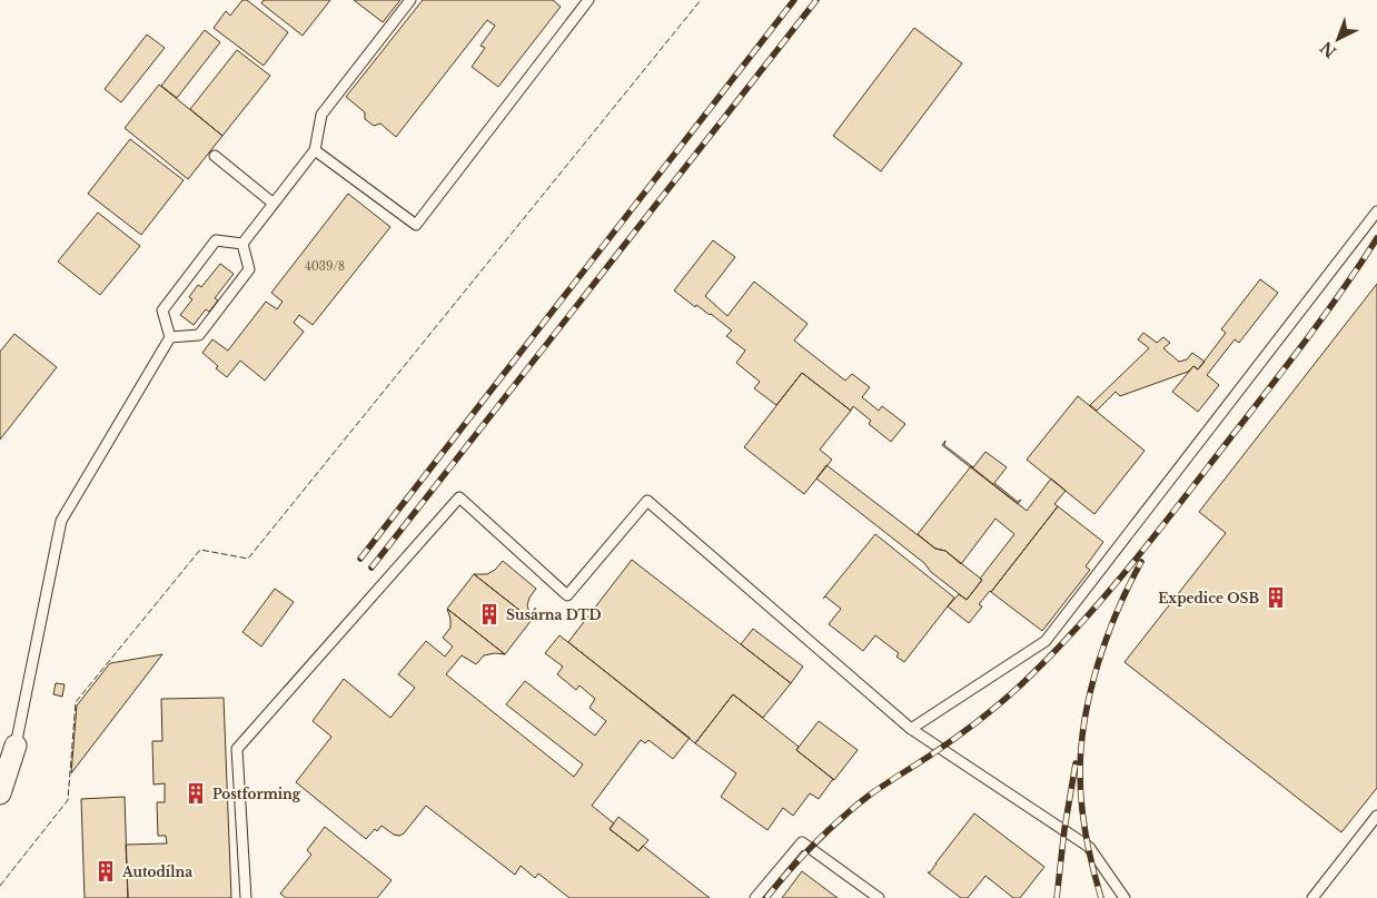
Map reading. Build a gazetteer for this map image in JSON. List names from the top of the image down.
{
  "places": {
    "building": [
      "Expedice OSB",
      "Susárna DTD",
      "Postforming",
      "Autodílna"
    ]
  },
  "house_numbers": ["4039/8"],
  "north": "bottom left"
}
